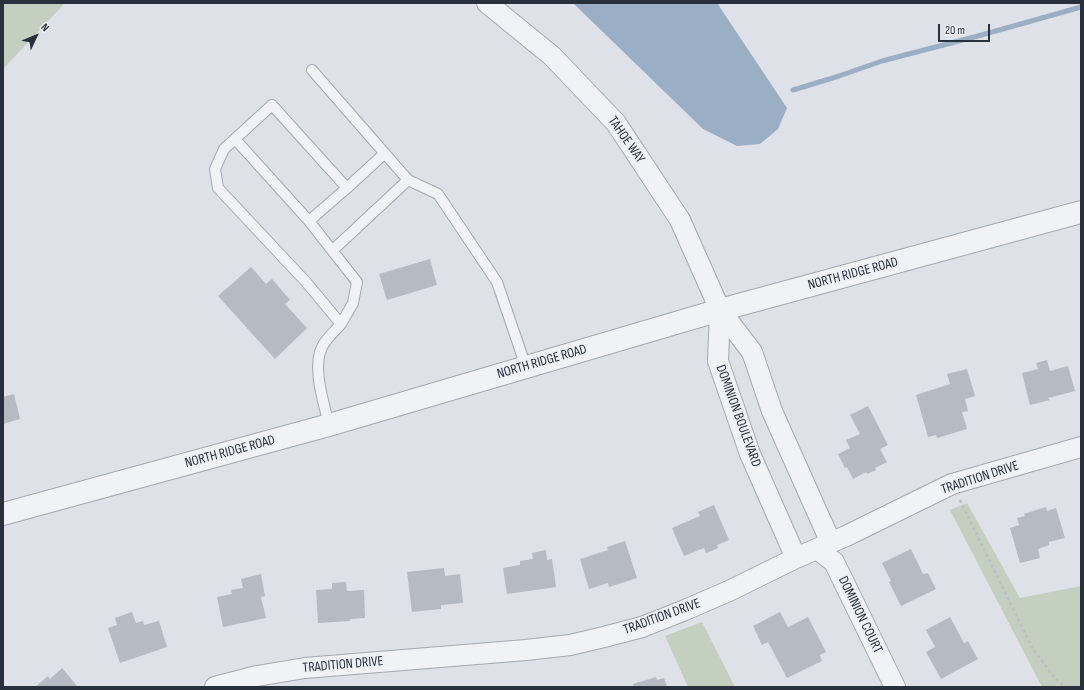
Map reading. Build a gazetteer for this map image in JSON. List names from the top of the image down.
{
  "streets": {
    "street": [
      "TAHOE WAY",
      "NORTH RIDGE ROAD",
      "DOMINION BOULEVARD",
      "TRADITION DRIVE",
      "DOMINION COURT"
    ]
  },
  "crossings": [
    ["TAHOE WAY", "NORTH RIDGE ROAD"],
    ["TAHOE WAY", "DOMINION BOULEVARD"],
    ["NORTH RIDGE ROAD", "DOMINION BOULEVARD"],
    ["DOMINION BOULEVARD", "TRADITION DRIVE"],
    ["TRADITION DRIVE", "DOMINION COURT"]
  ],
  "scale_bar": "20 m",
  "north": "top right"
}
